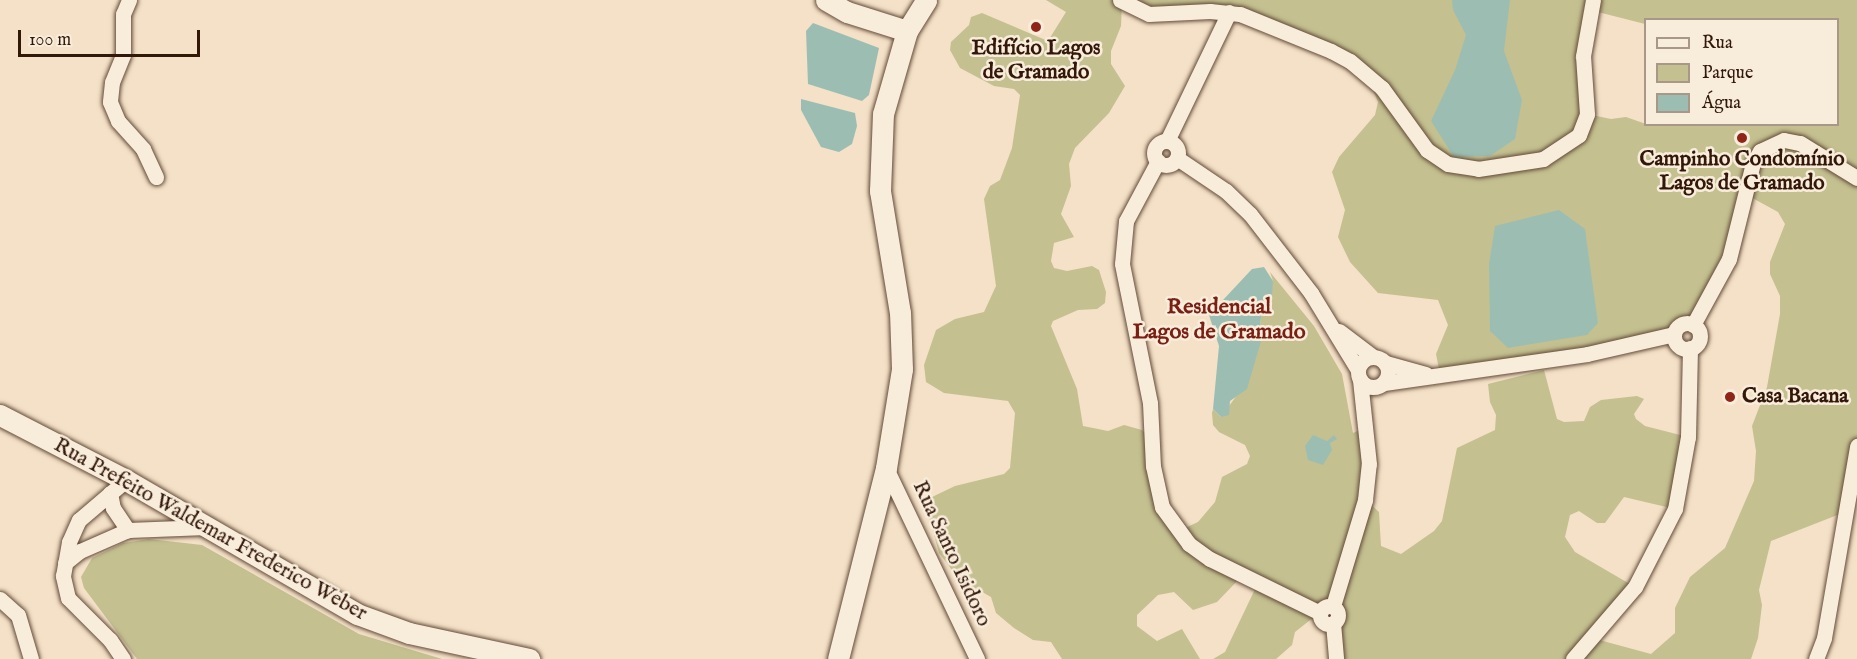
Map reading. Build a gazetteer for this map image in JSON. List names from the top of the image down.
{
  "streets": {
    "main road": ["Rua Prefeito Waldemar Frederico Weber"],
    "street": ["Rua Santo Isidoro"]
  },
  "districts": ["Residencial Lagos de Gramado"],
  "places": ["Edifício Lagos de Gramado", "Campinho Condomínio Lagos de Gramado", "Casa Bacana"],
  "legend": ["Rua", "Parque", "Água"],
  "scale_bar": "100 m"
}
